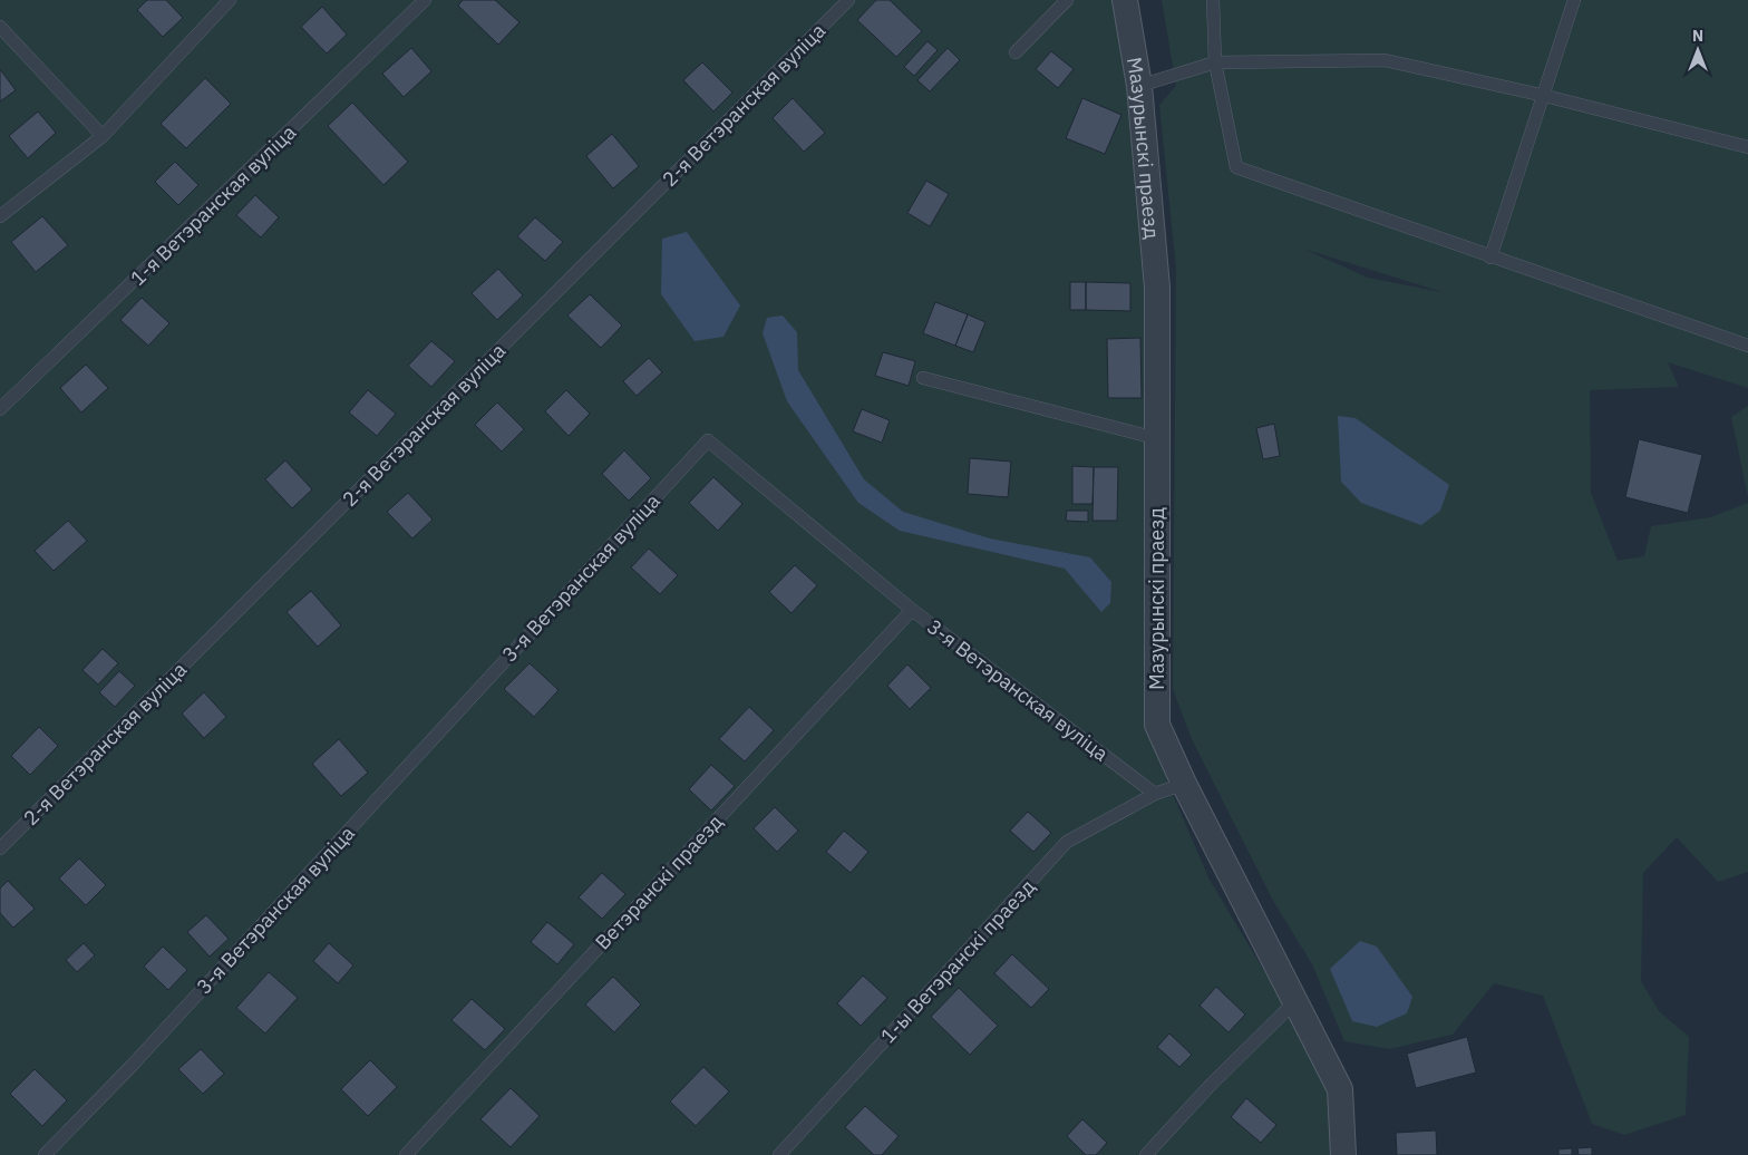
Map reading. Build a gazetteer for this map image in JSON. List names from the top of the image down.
{
  "streets": {
    "street": ["Мазурынскі праезд"],
    "lane": [
      "2-я Ветэранская вуліца",
      "1-я Ветэранская вуліца",
      "3-я Ветэранская вуліца",
      "Ветэранскі праезд",
      "1-ы Ветэранскі праезд"
    ]
  },
  "crossings": [
    ["3-я Ветэранская вуліца", "Ветэранскі праезд"],
    ["3-я Ветэранская вуліца", "1-ы Ветэранскі праезд"]
  ],
  "north": "top"
}
